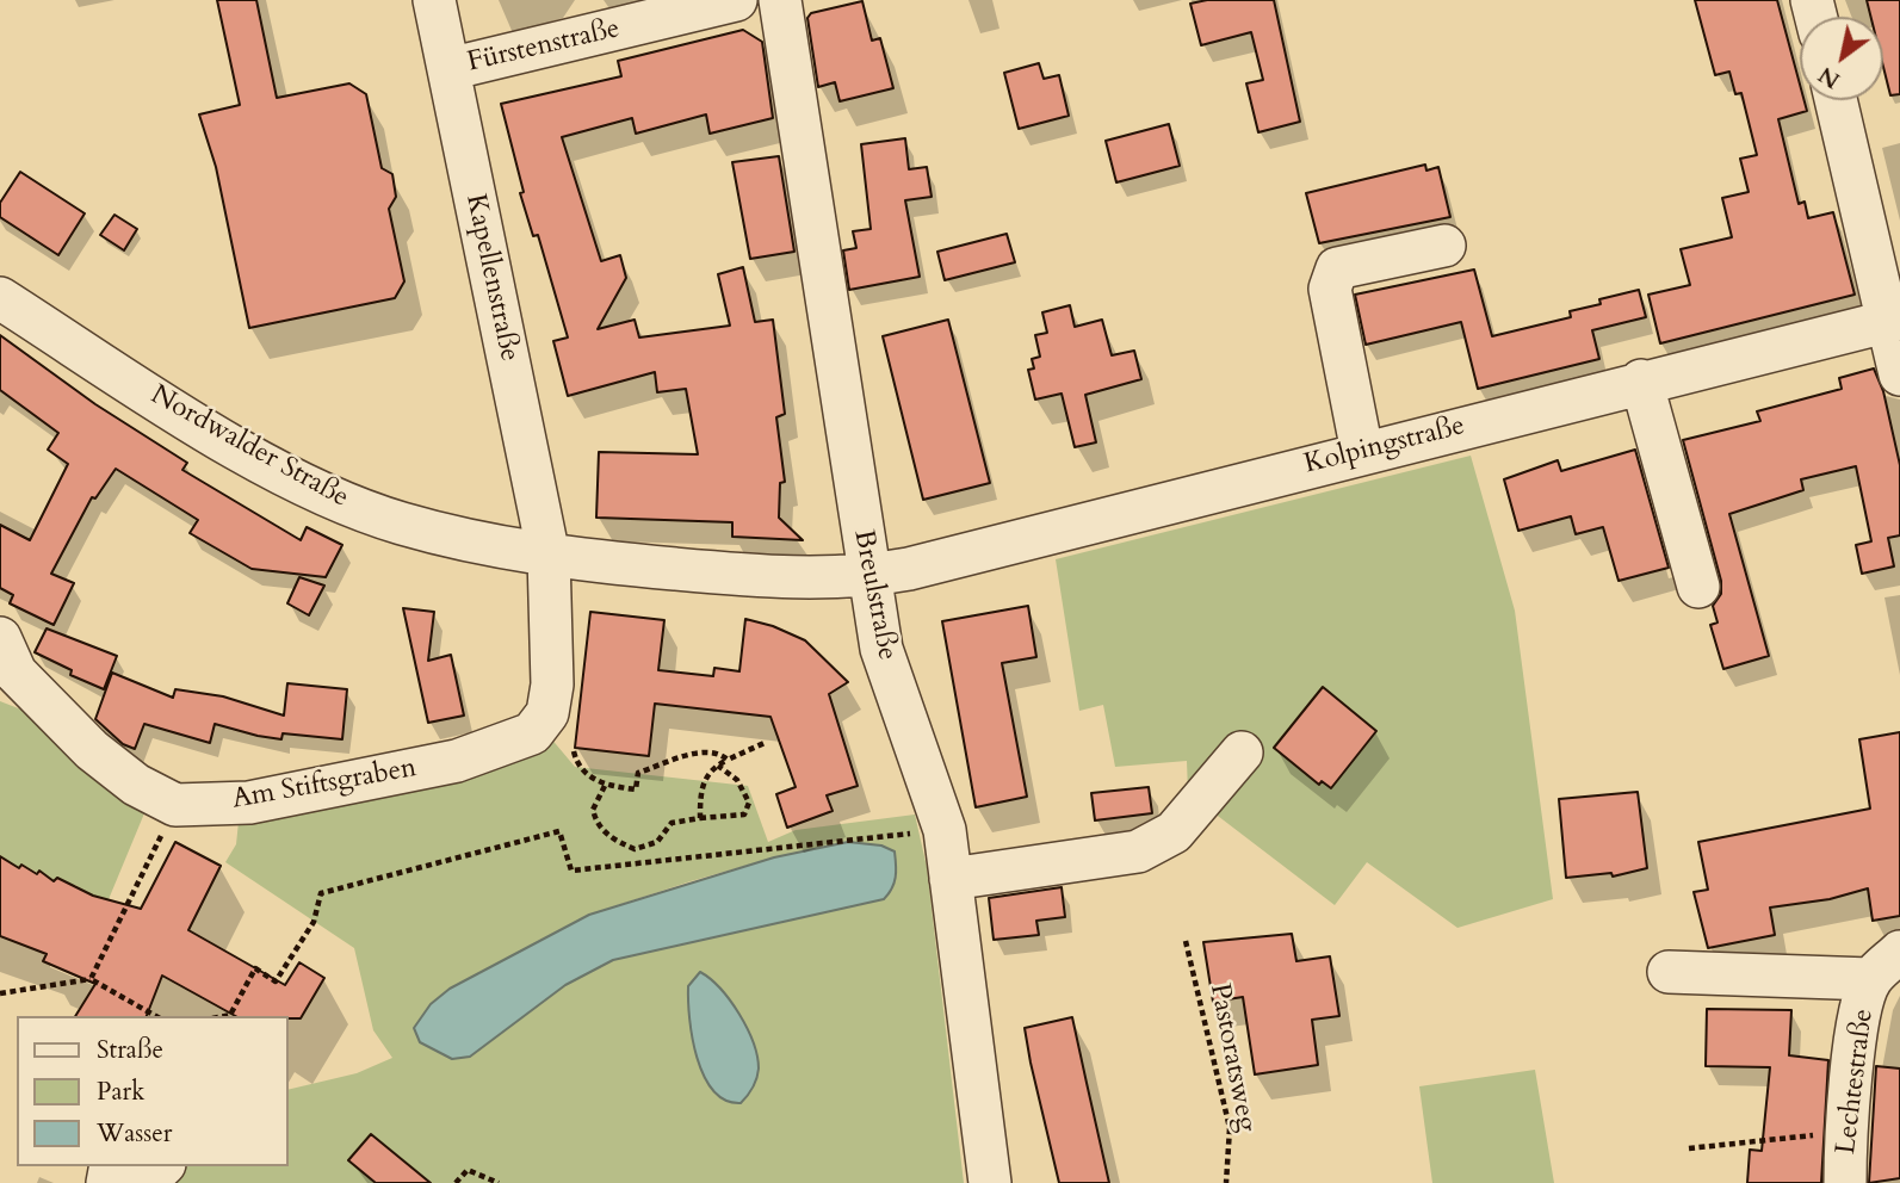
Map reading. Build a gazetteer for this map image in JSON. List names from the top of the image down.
{
  "streets": {
    "street": [
      "Fürstenstraße",
      "Kapellenstraße",
      "Kolpingstraße",
      "Nordwalder Straße",
      "Breulstraße",
      "Am Stiftsgraben",
      "Lechtestraße"
    ],
    "path": ["Pastoratsweg"]
  },
  "crossings": [
    ["Fürstenstraße", "Kapellenstraße"],
    ["Kapellenstraße", "Nordwalder Straße"],
    ["Kapellenstraße", "Am Stiftsgraben"],
    ["Kolpingstraße", "Nordwalder Straße"],
    ["Kolpingstraße", "Breulstraße"],
    ["Nordwalder Straße", "Breulstraße"],
    ["Nordwalder Straße", "Am Stiftsgraben"]
  ],
  "legend": ["Straße", "Park", "Wasser"],
  "north": "bottom left"
}
